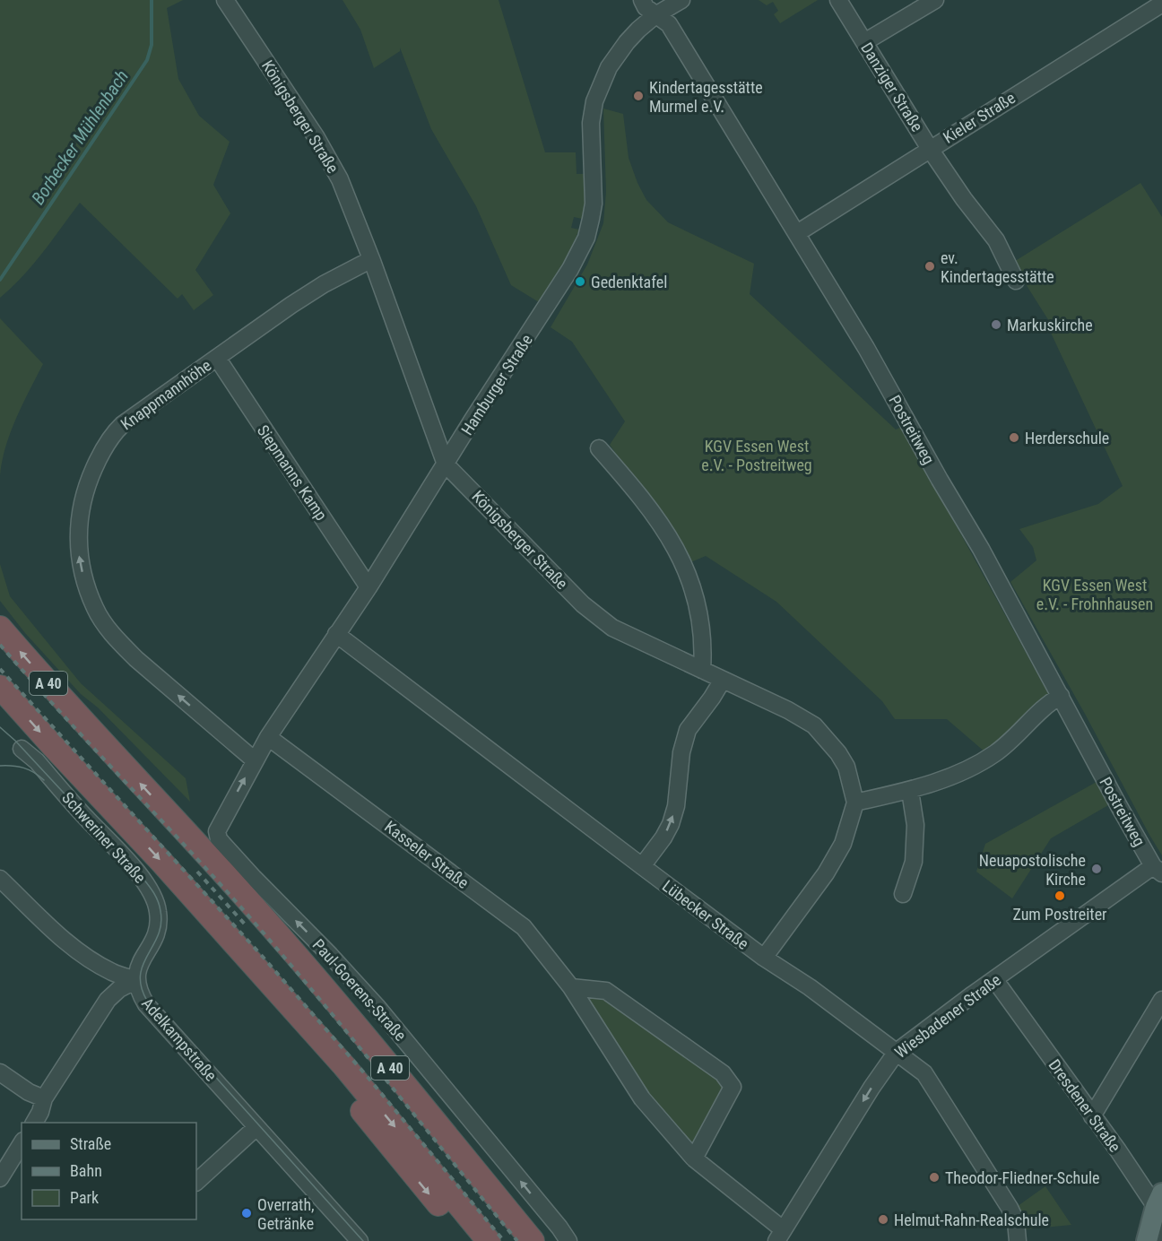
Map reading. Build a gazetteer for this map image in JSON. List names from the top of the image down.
{
  "streets": {
    "highway": ["A 40"],
    "street": [
      "Danziger Straße",
      "Königsberger Straße",
      "Kieler Straße",
      "Hamburger Straße",
      "Knappmannhöhe",
      "Postreitweg",
      "Siepmanns Kamp",
      "Schweriner Straße",
      "Kasseler Straße",
      "Lübecker Straße",
      "Paul-Goerens-Straße",
      "Wiesbadener Straße",
      "Adelkampstraße",
      "Dresdener Straße"
    ]
  },
  "crossings": [
    ["Danziger Straße", "Kieler Straße"],
    ["Königsberger Straße", "Hamburger Straße"],
    ["Königsberger Straße", "Knappmannhöhe"],
    ["Kieler Straße", "Postreitweg"],
    ["Hamburger Straße", "Knappmannhöhe"],
    ["Hamburger Straße", "Postreitweg"],
    ["Hamburger Straße", "Siepmanns Kamp"],
    ["Hamburger Straße", "Kasseler Straße"],
    ["Hamburger Straße", "Lübecker Straße"],
    ["Hamburger Straße", "Paul-Goerens-Straße"],
    ["Knappmannhöhe", "Siepmanns Kamp"],
    ["Knappmannhöhe", "Paul-Goerens-Straße"],
    ["Postreitweg", "Wiesbadener Straße"],
    ["Schweriner Straße", "Adelkampstraße"],
    ["Kasseler Straße", "Wiesbadener Straße"],
    ["Lübecker Straße", "Wiesbadener Straße"],
    ["Wiesbadener Straße", "Dresdener Straße"]
  ],
  "one_way": ["Paul-Goerens-Straße", "Wiesbadener Straße"],
  "water": ["Borbecker Mühlenbach"],
  "parks": ["KGV Essen West e.V. - Postreitweg", "KGV Essen West e.V. - Frohnhausen"],
  "places": [
    "Kindertagesstätte Murmel e.V.",
    "ev. Kindertagesstätte",
    "Gedenktafel",
    "Markuskirche",
    "Herderschule",
    "Neuapostolische Kirche",
    "Zum Postreiter",
    "Theodor-Fliedner-Schule",
    "Overrath, Getränke",
    "Helmut-Rahn-Realschule"
  ],
  "legend": ["Straße", "Bahn", "Park"]
}
